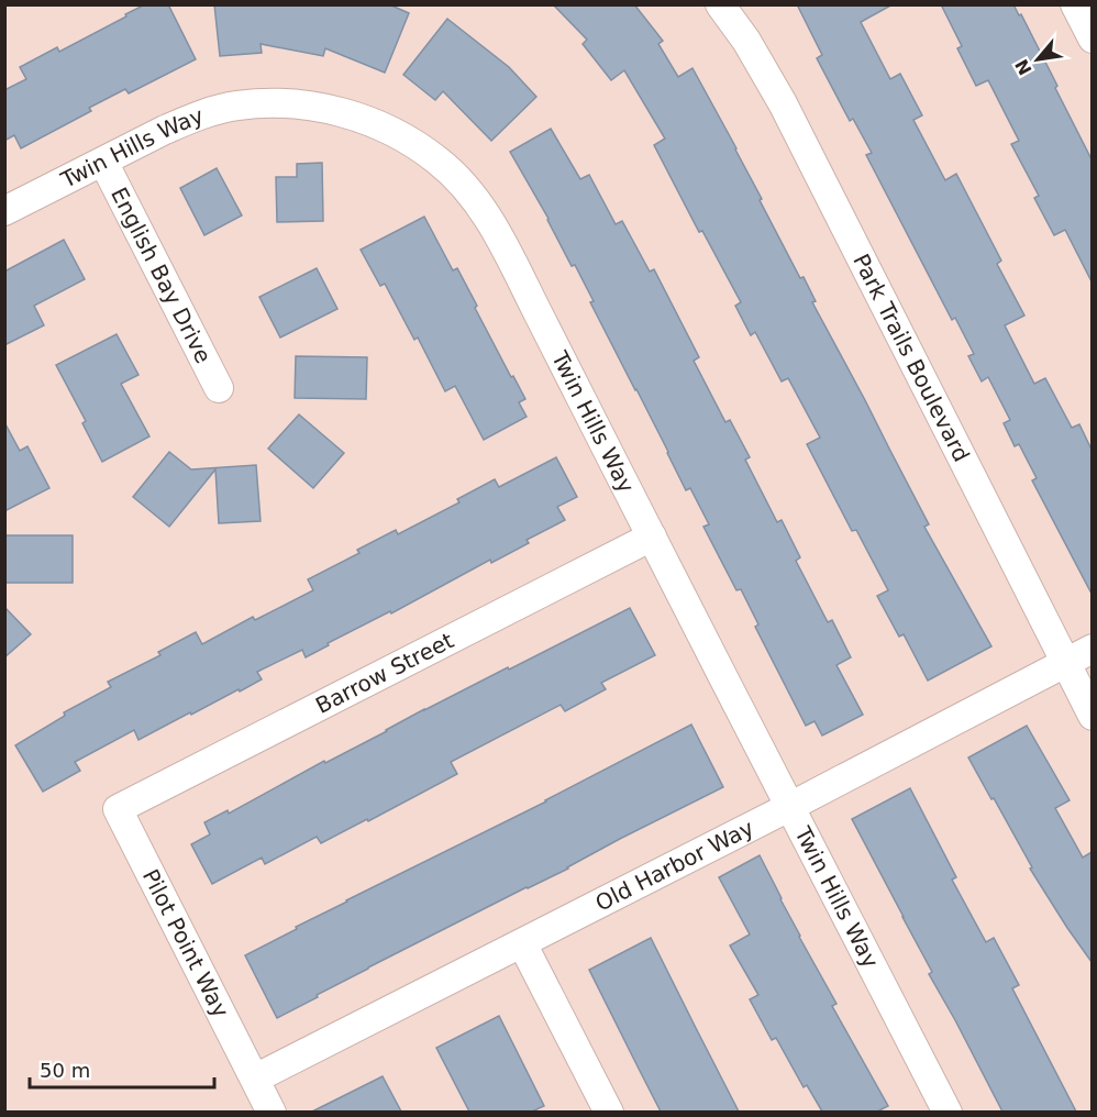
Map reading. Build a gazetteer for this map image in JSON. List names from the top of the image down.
{
  "streets": {
    "street": [
      "Twin Hills Way",
      "English Bay Drive",
      "Park Trails Boulevard",
      "Barrow Street",
      "Old Harbor Way",
      "Pilot Point Way"
    ]
  },
  "crossings": [
    ["Twin Hills Way", "English Bay Drive"],
    ["Twin Hills Way", "Barrow Street"],
    ["Twin Hills Way", "Old Harbor Way"],
    ["Park Trails Boulevard", "Old Harbor Way"],
    ["Barrow Street", "Pilot Point Way"],
    ["Old Harbor Way", "Pilot Point Way"]
  ],
  "scale_bar": "50 m",
  "north": "bottom left"
}
